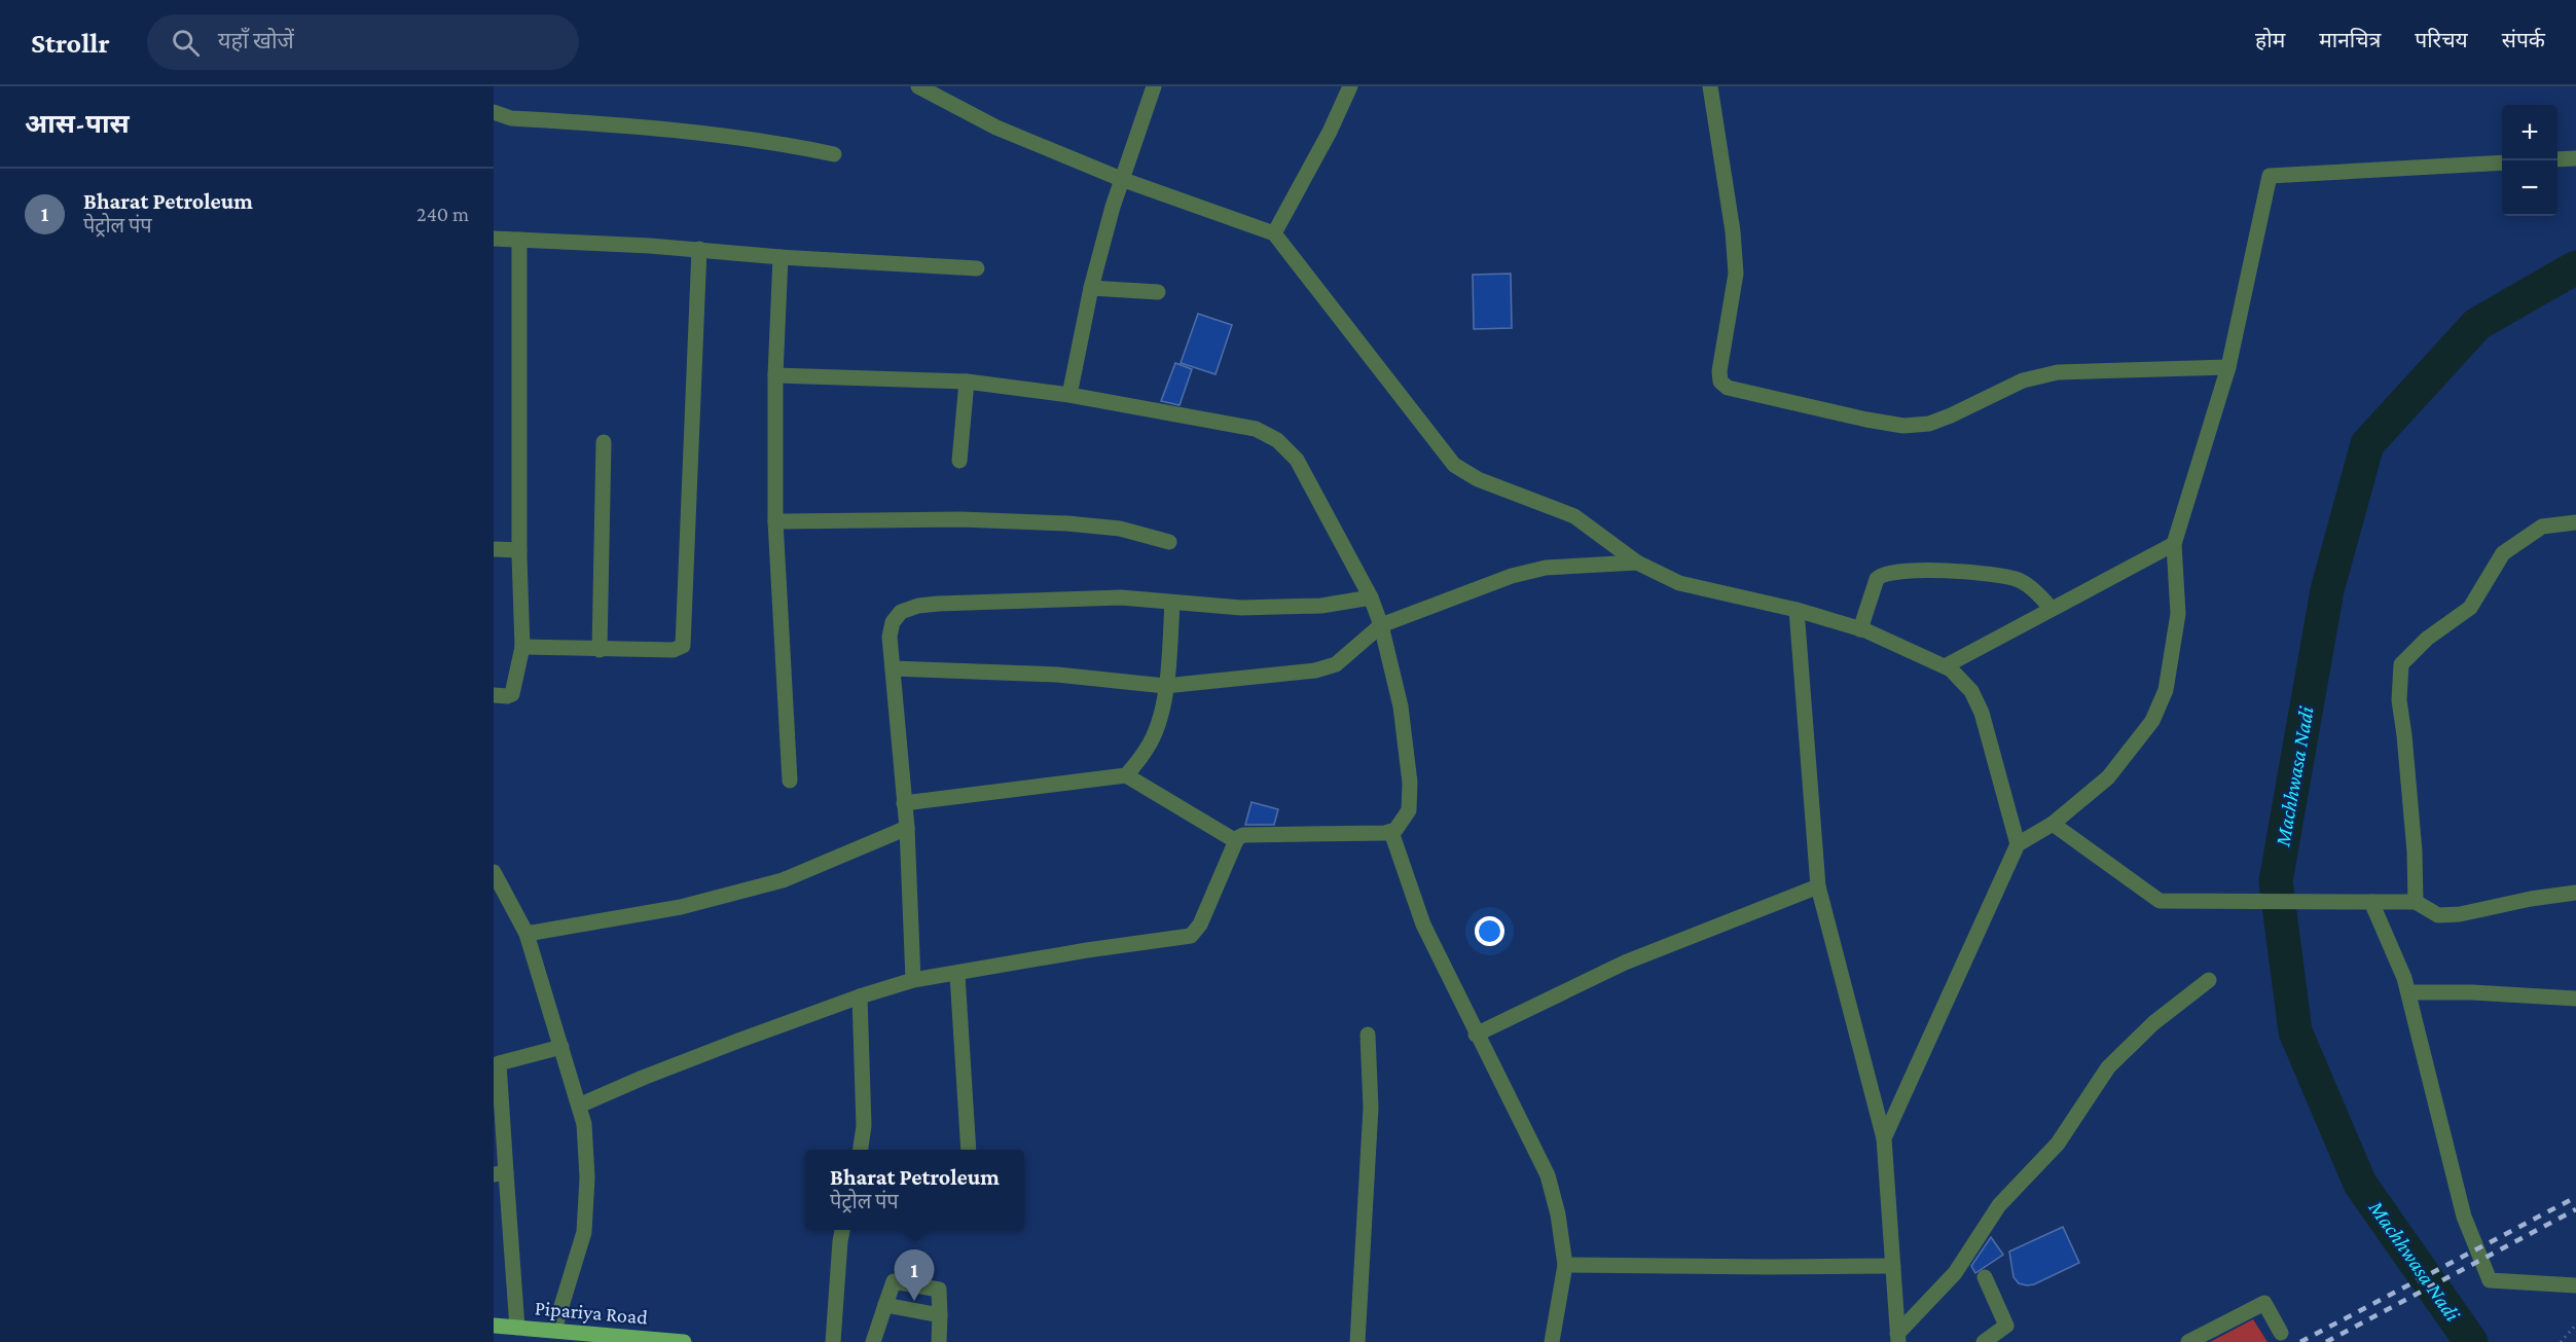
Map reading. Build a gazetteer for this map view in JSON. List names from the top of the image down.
{
  "streets": {
    "main road": ["Pipariya Road"]
  },
  "water": ["Machhwasa Nadi"],
  "page": {
    "header": "Strollr",
    "search": "यहाँ खोजें",
    "nav": [
      "होम",
      "मानचित्र",
      "परिचय",
      "संपर्क"
    ],
    "heading": "आस-पास",
    "map_buttons": ["+", "−"],
    "list": [
      {
        "mark": "1",
        "name": "Bharat Petroleum",
        "note": "पेट्रोल पंप",
        "value": "240 m"
      }
    ],
    "popup": ["Bharat Petroleum", "पेट्रोल पंप"],
    "pins": "1"
  }
}
